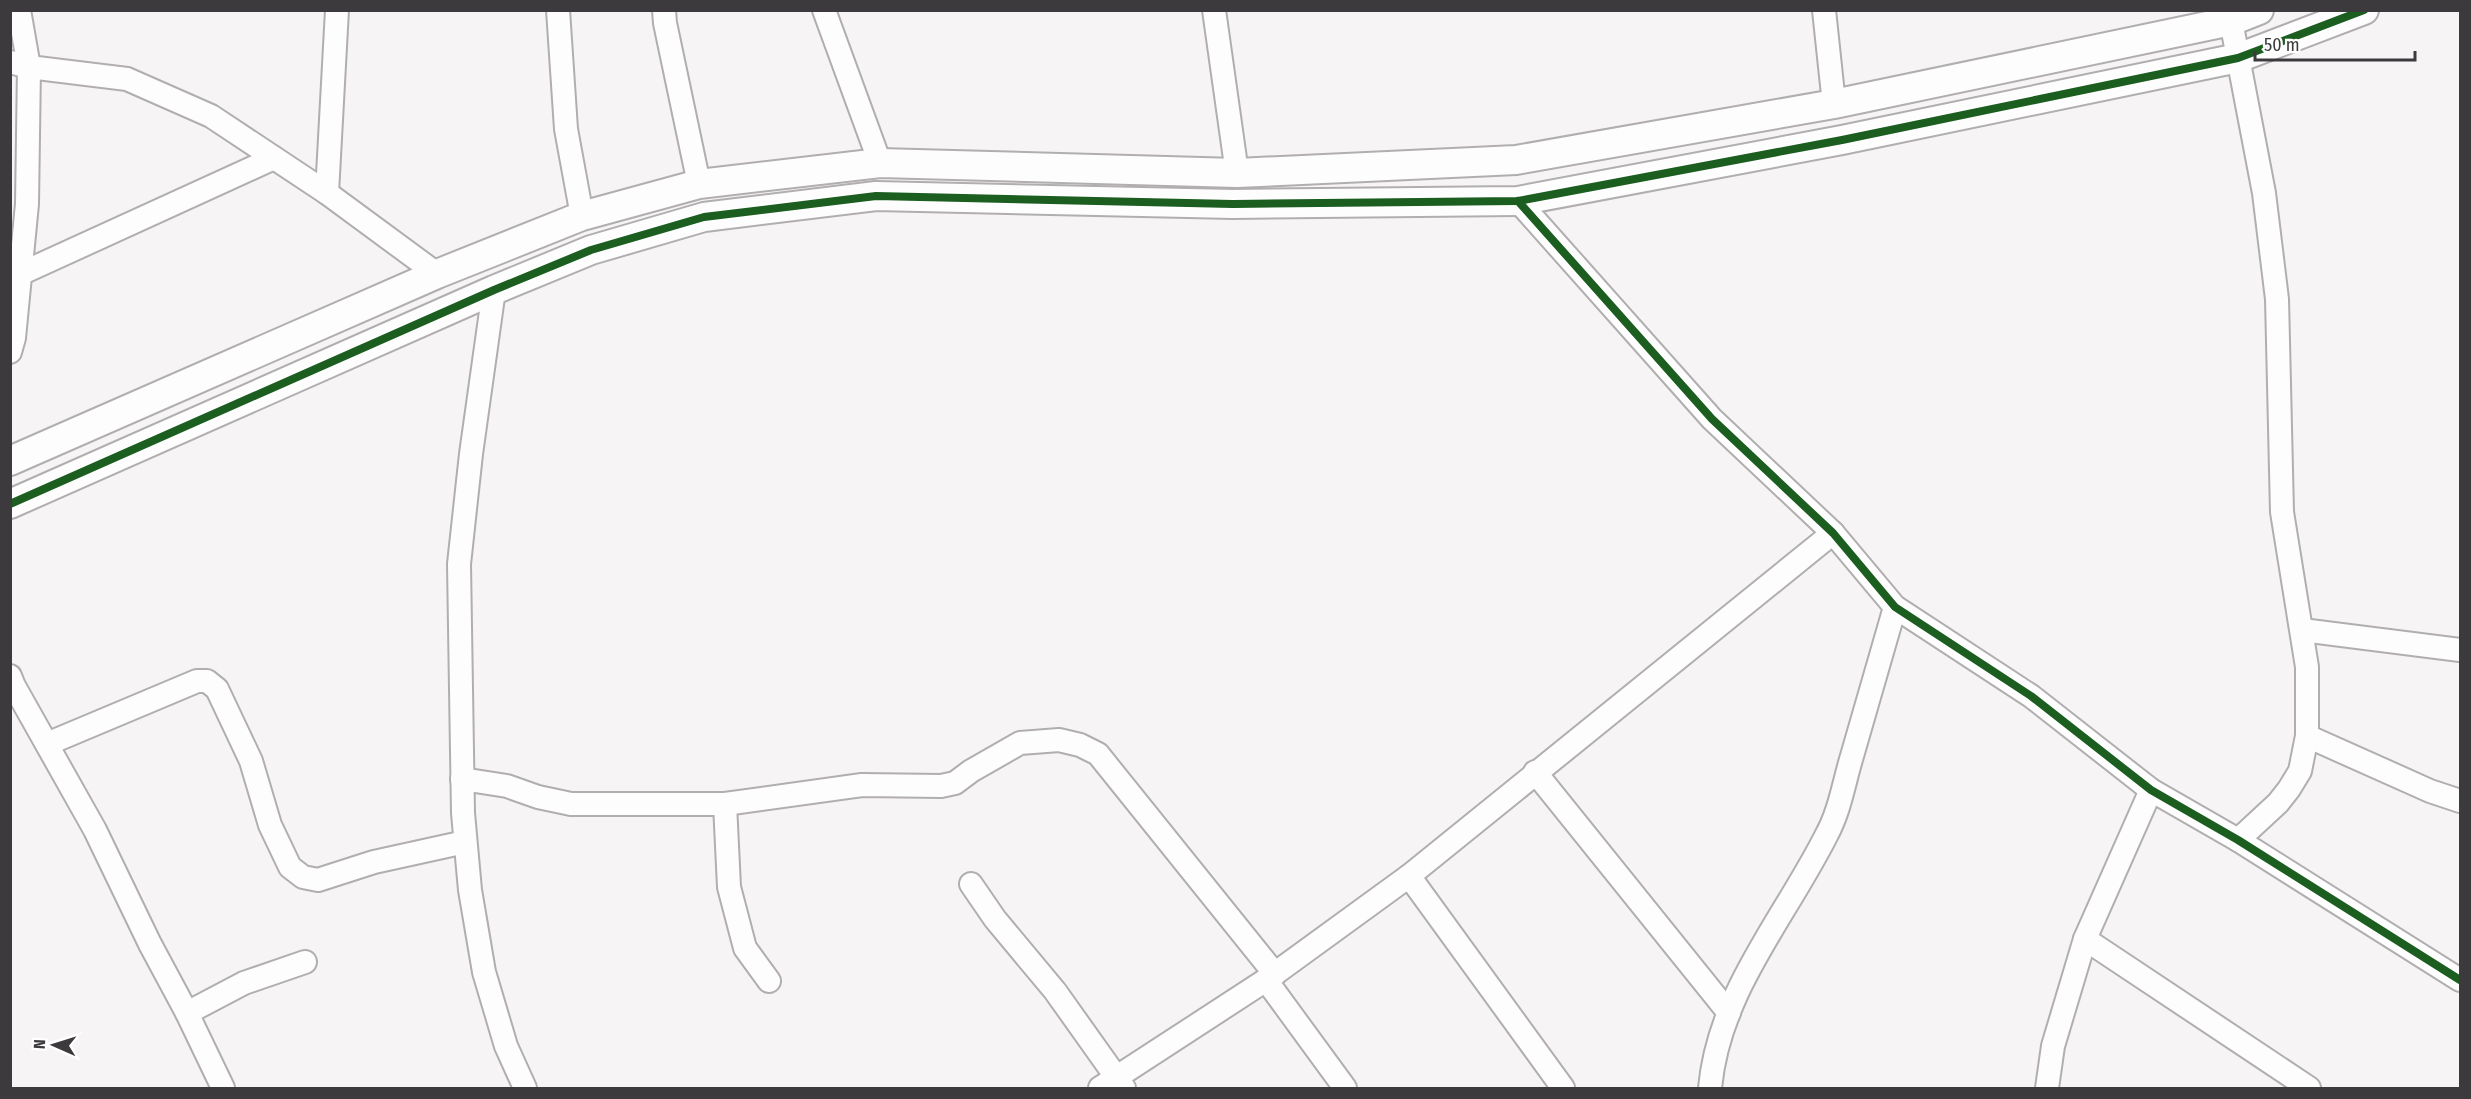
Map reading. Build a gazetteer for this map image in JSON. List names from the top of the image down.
{
  "scale_bar": "50 m",
  "north": "left"
}
